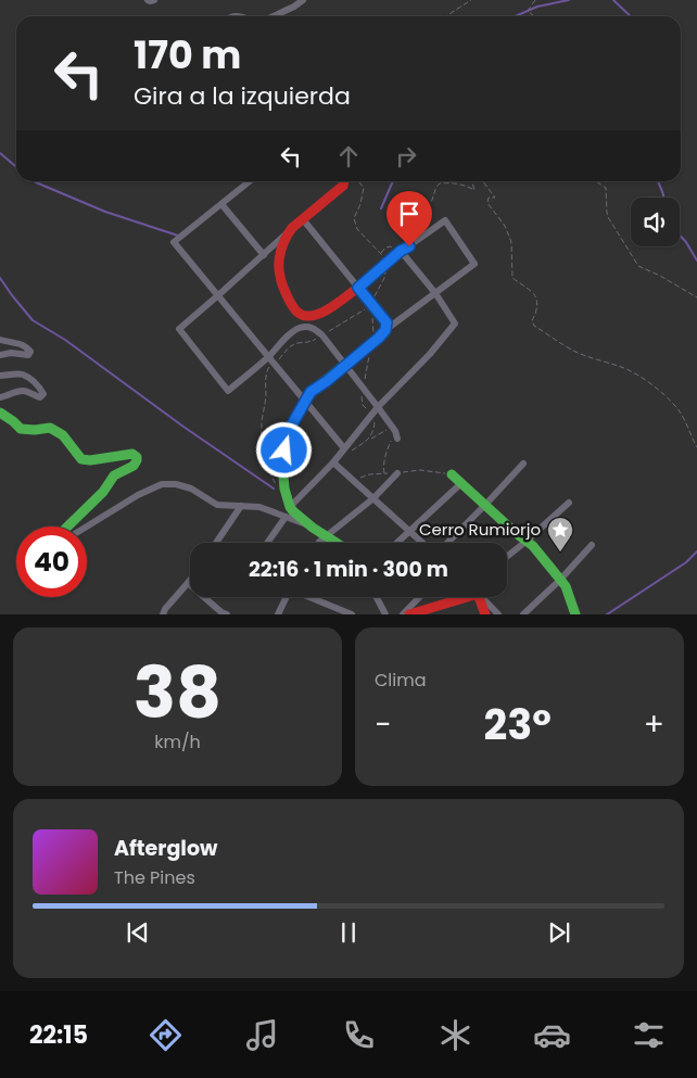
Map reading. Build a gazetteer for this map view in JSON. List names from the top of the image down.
{
  "places": {
    "place": ["Cerro Rumiorjo"]
  },
  "page": {
    "turn": ["170 m", "Gira a la izquierda"],
    "limit": "40",
    "trip": "22:16 · 1 min · 300 m",
    "tile": [
      ["38", "km/h"],
      "Clima"
    ],
    "heat": ["−", "23°", "+"],
    "song": ["Afterglow", "The Pines"],
    "tabs": "22:15"
  }
}
